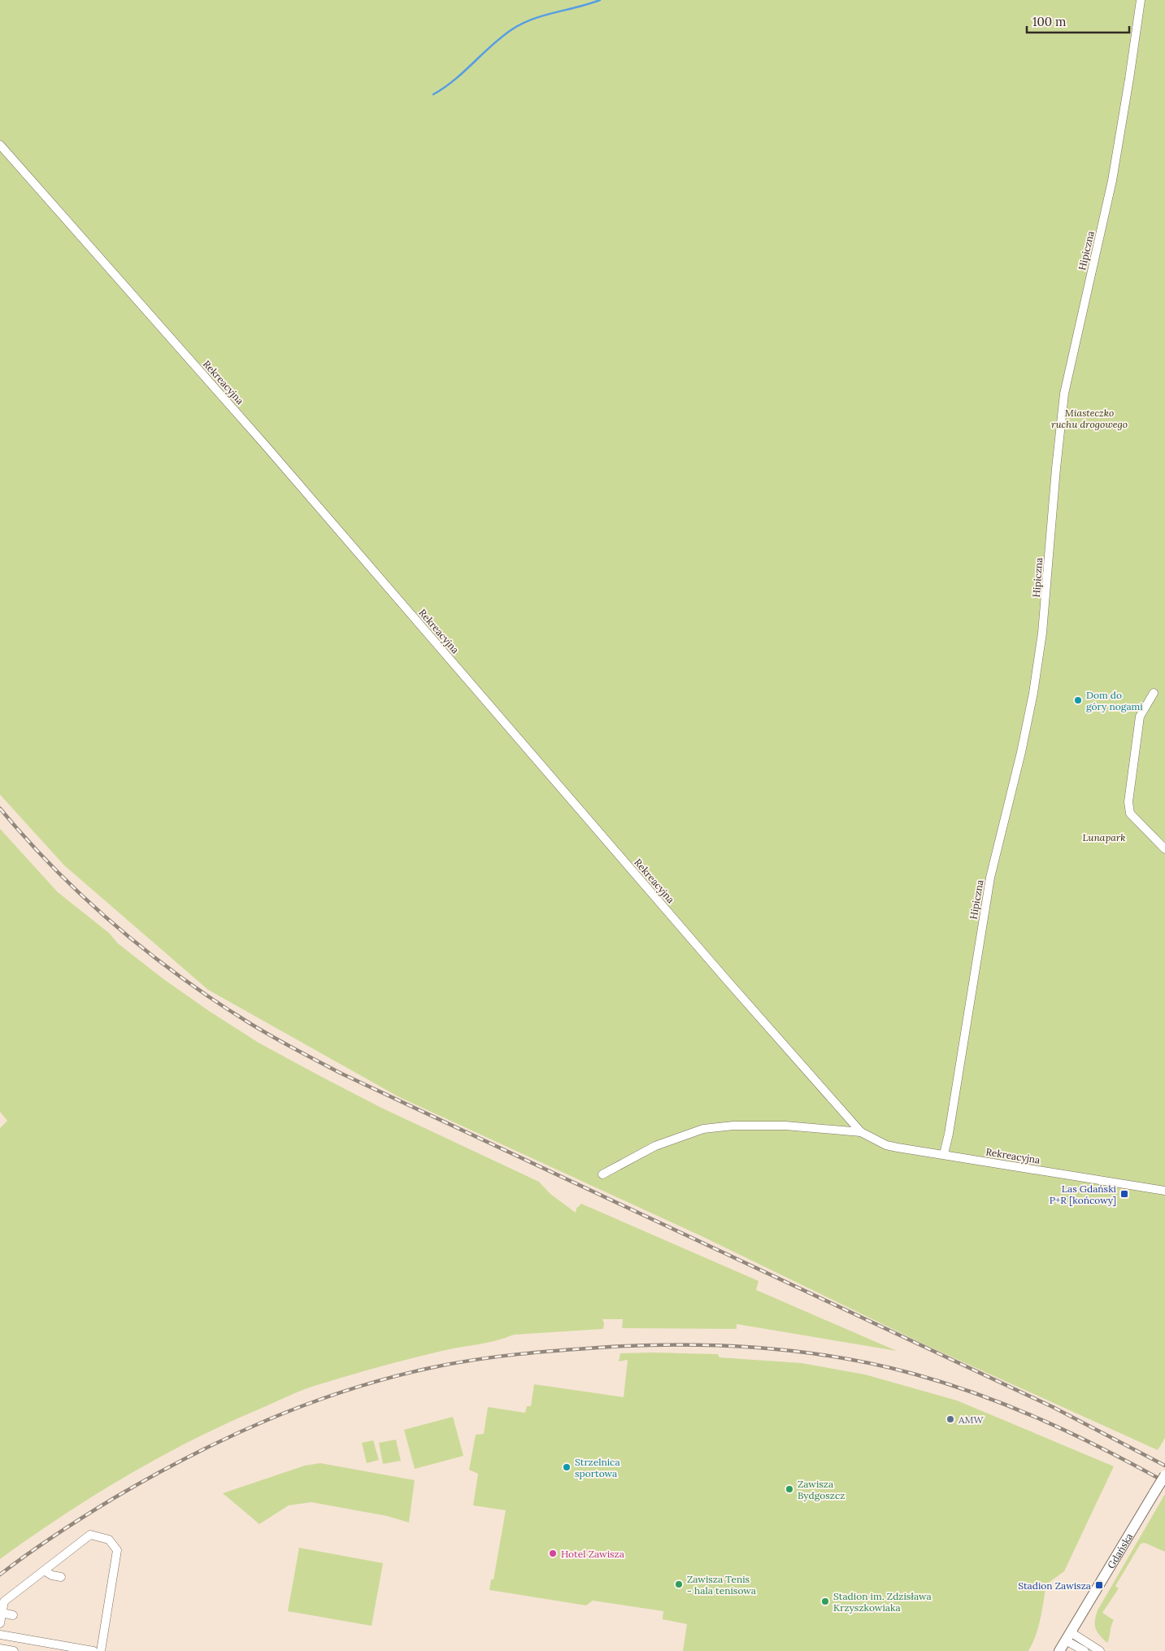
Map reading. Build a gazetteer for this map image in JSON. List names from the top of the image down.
{
  "streets": {
    "main road": ["Gdańska"],
    "street": ["Hipiczna", "Rekreacyjna"]
  },
  "crossings": [
    ["Hipiczna", "Rekreacyjna"]
  ],
  "parks": ["Miasteczko ruchu drogowego", "Lunapark"],
  "places": {
    "other": [
      "Dom do góry nogami",
      "AMW",
      "Strzelnica sportowa",
      "Zawisza Bydgoszcz",
      "Hotel Zawisza",
      "Zawisza Tenis - hala tenisowa",
      "Stadion im. Zdzisława Krzyszkowiaka"
    ],
    "transit": ["Las Gdański P+R [końcowy]", "Stadion Zawisza"]
  },
  "scale_bar": "100 m"
}
